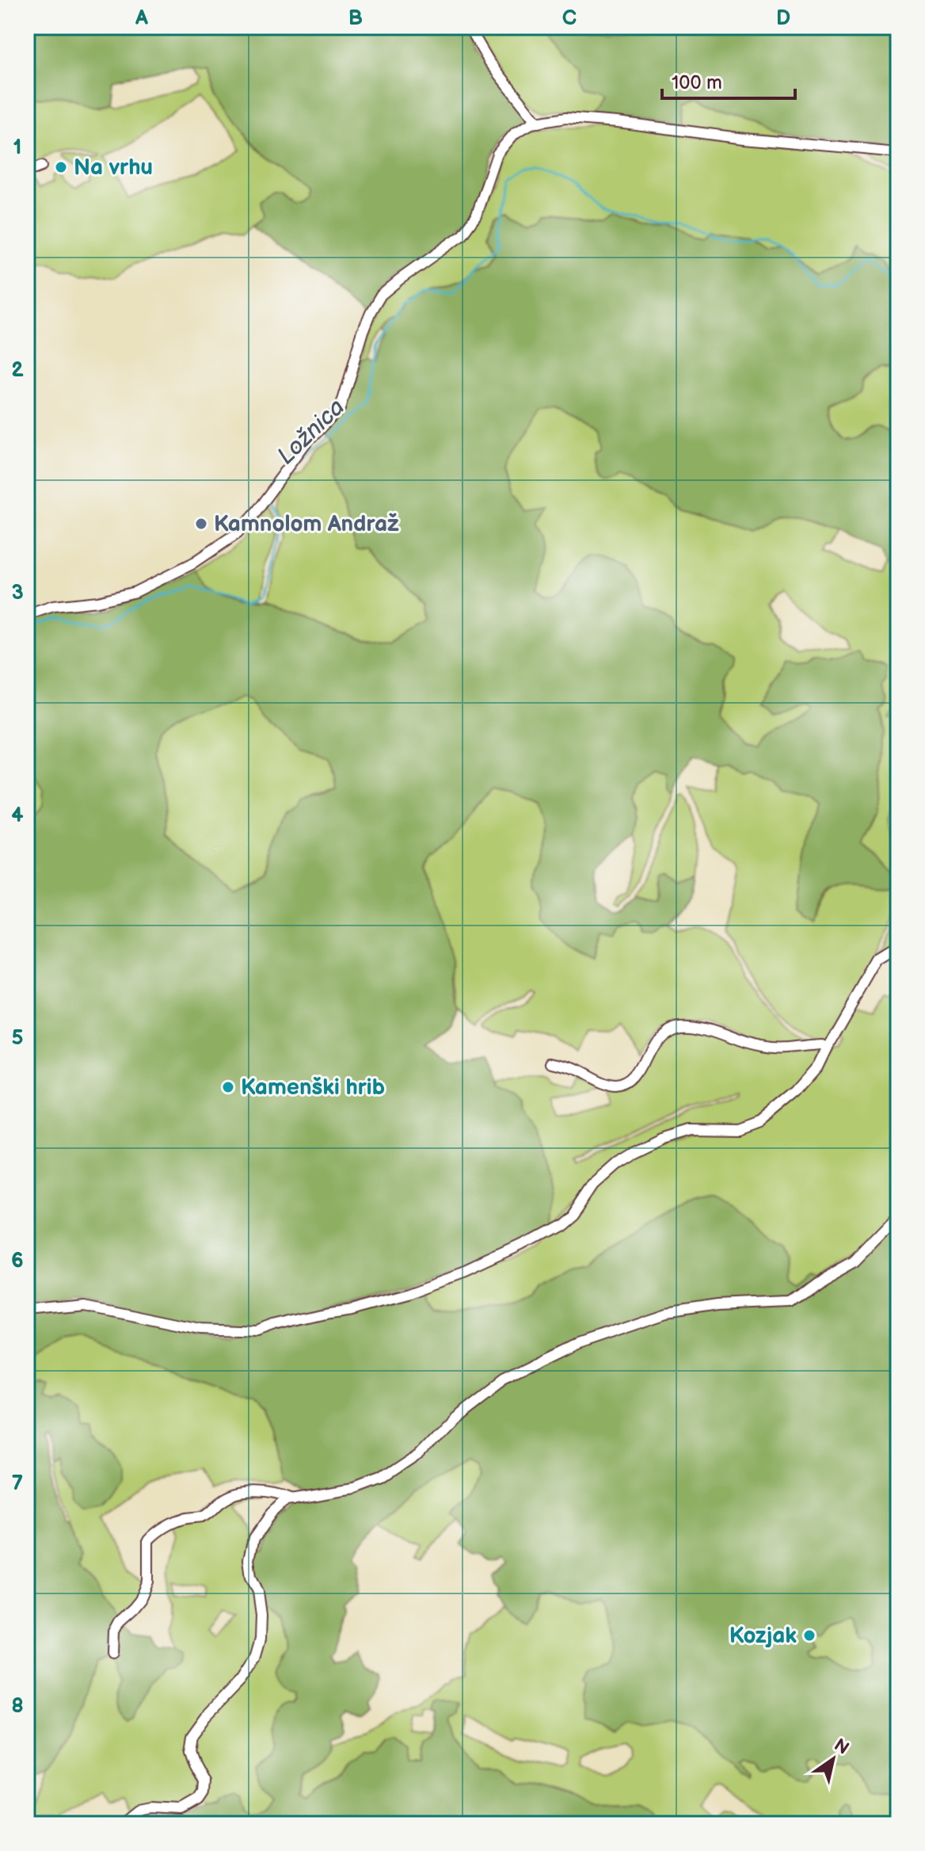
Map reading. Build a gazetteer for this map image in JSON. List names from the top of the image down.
{
  "water": ["Ložnica"],
  "places": [
    "Na vrhu",
    "Kamnolom Andraž",
    "Kamenški hrib",
    "Kozjak"
  ],
  "scale_bar": "100 m",
  "north": "top right",
  "grid": {
    "columns": [
      "A",
      "B",
      "C",
      "D"
    ],
    "rows": [
      "1",
      "2",
      "3",
      "4",
      "5",
      "6",
      "7",
      "8"
    ]
  }
}
